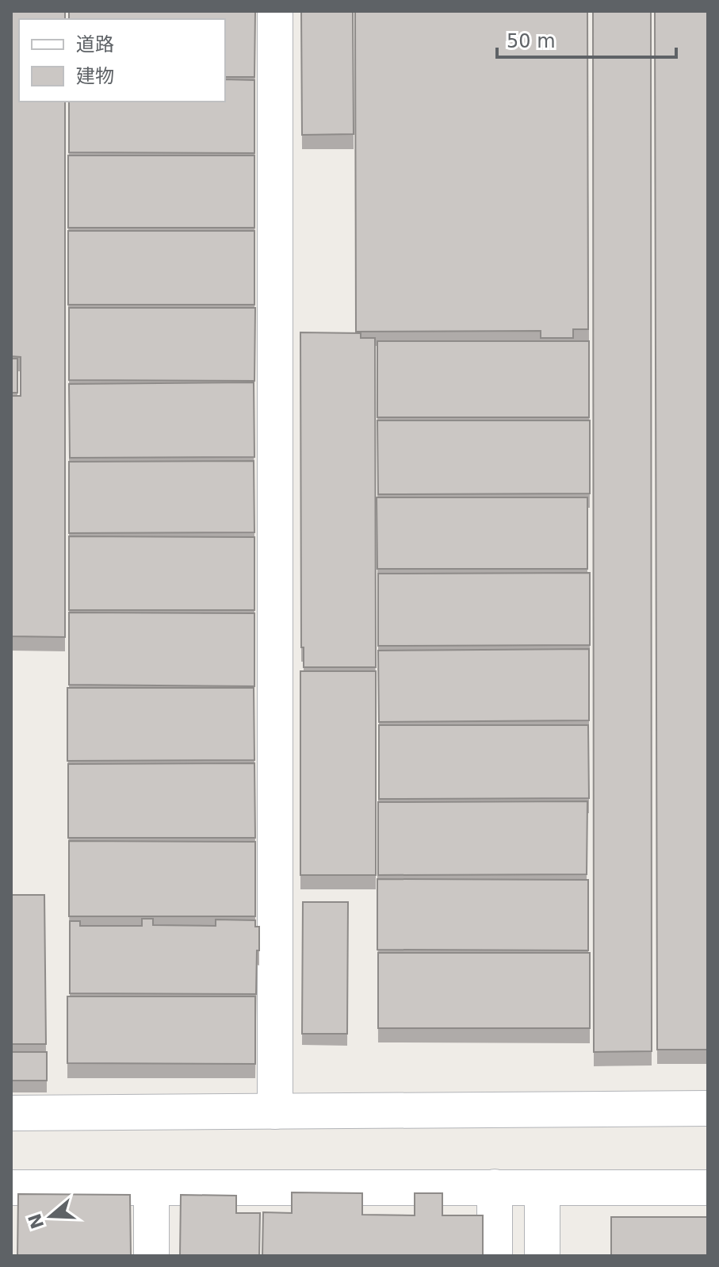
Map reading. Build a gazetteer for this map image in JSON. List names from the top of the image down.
{
  "legend": ["道路", "建物"],
  "scale_bar": "50 m",
  "north": "left"
}
